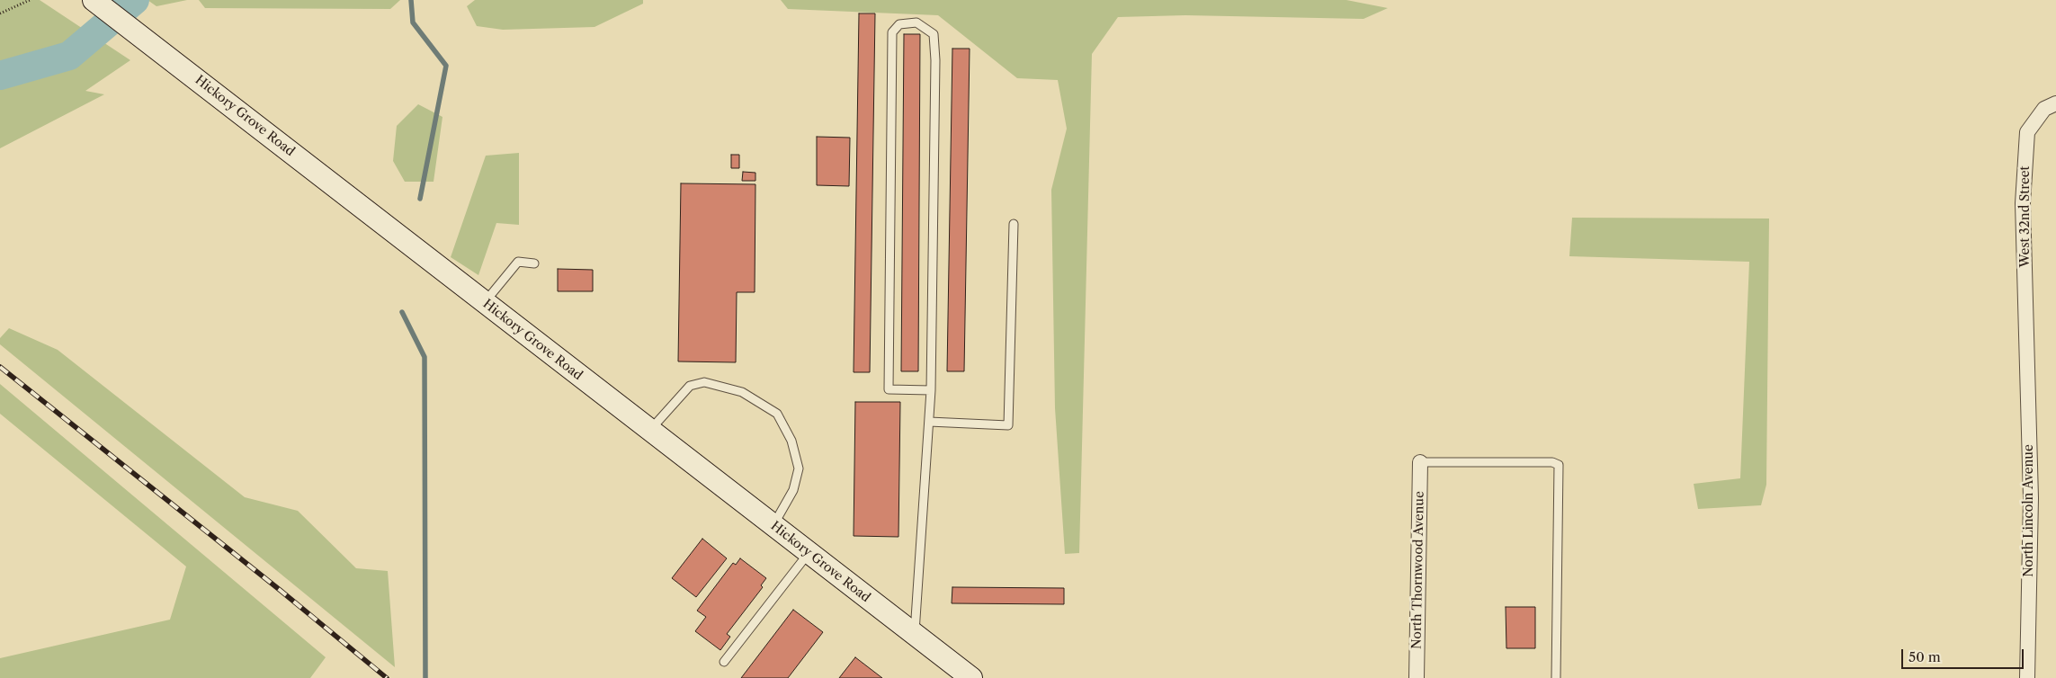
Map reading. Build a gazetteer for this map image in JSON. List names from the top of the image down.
{
  "streets": {
    "main road": ["Hickory Grove Road"],
    "street": ["West 32nd Street", "North Lincoln Avenue", "North Thornwood Avenue"]
  },
  "crossings": [
    ["West 32nd Street", "North Lincoln Avenue"]
  ],
  "scale_bar": "50 m"
}
